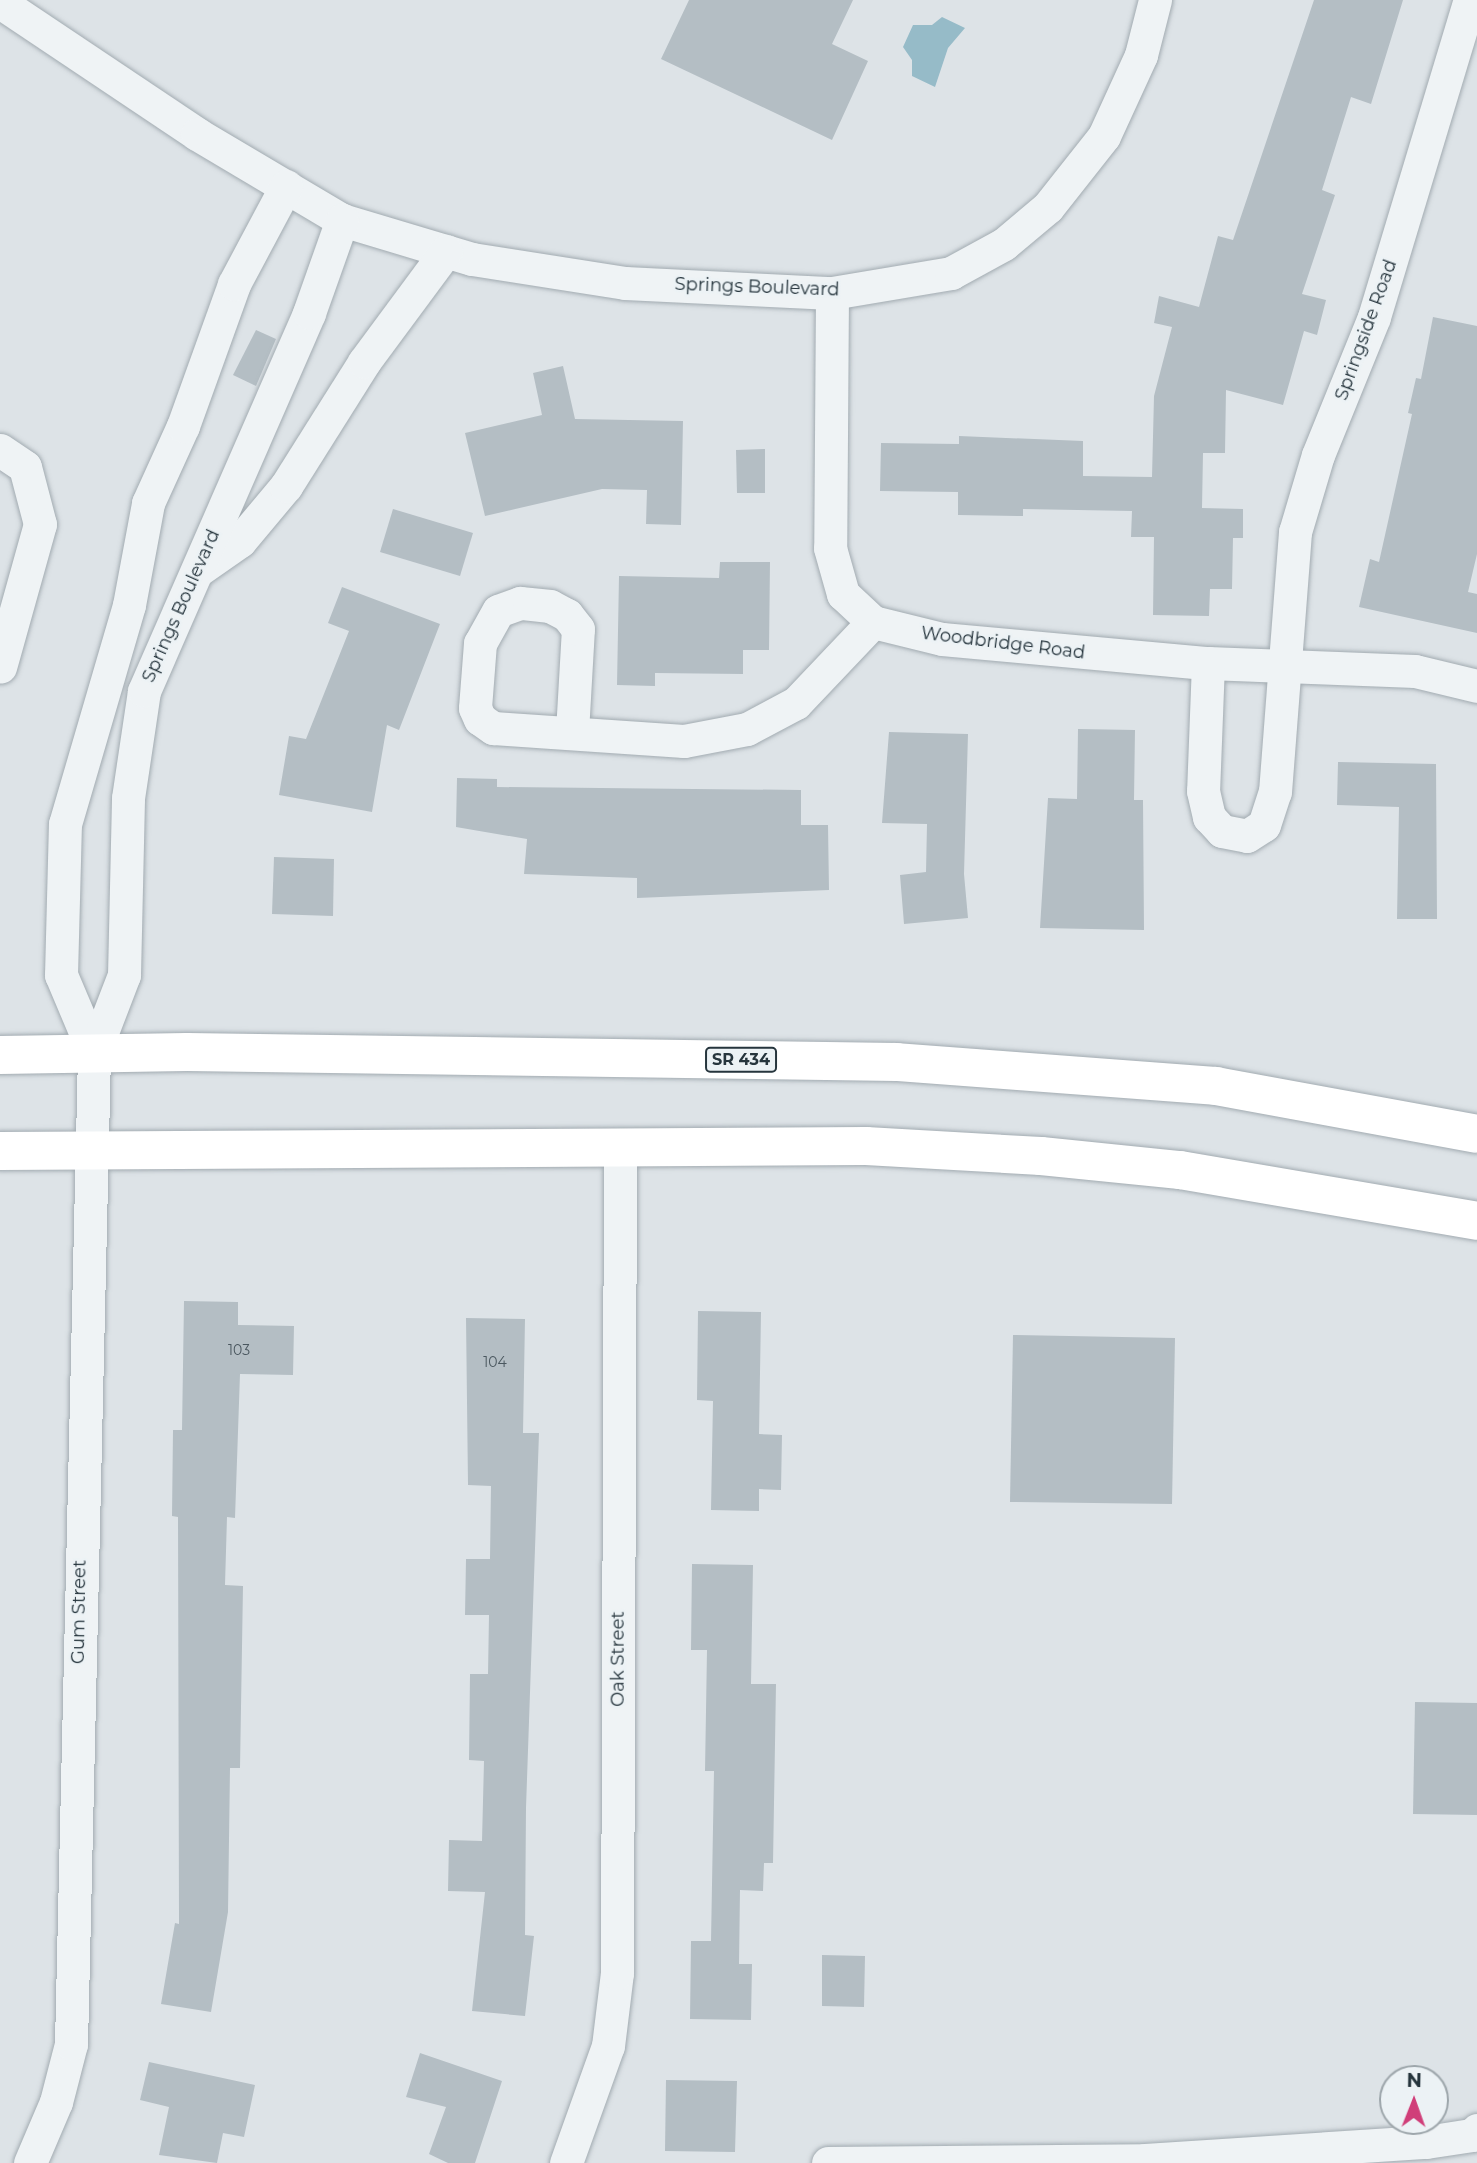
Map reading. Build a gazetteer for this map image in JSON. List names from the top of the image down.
{
  "streets": {
    "main road": ["SR 434"],
    "street": [
      "Springs Boulevard",
      "Springside Road",
      "Woodbridge Road",
      "Gum Street",
      "Oak Street"
    ]
  },
  "crossings": [
    ["Springs Boulevard", "Woodbridge Road"],
    ["Springs Boulevard", "SR 434"],
    ["Springs Boulevard", "Gum Street"],
    ["Springside Road", "Woodbridge Road"],
    ["SR 434", "Gum Street"]
  ],
  "house_numbers": ["103", "104"],
  "north": "top"
}
